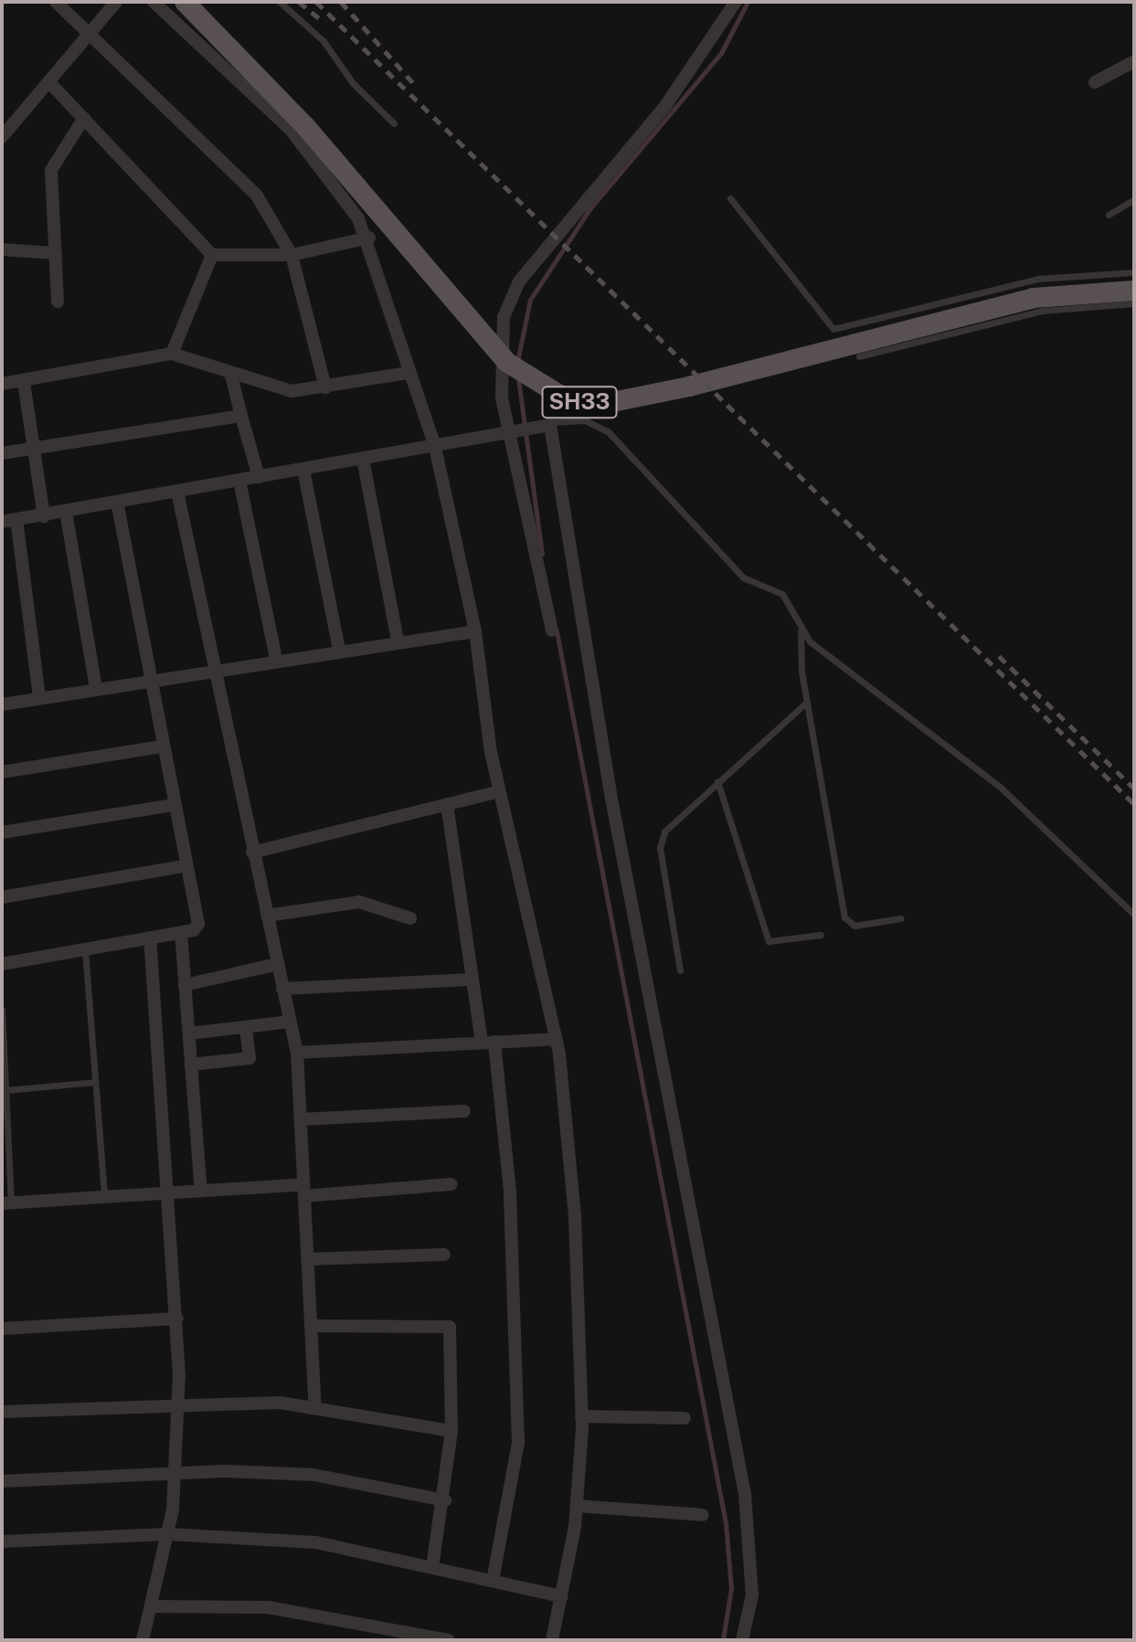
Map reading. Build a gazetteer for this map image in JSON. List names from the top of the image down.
{
  "streets": {
    "main road": ["SH33"]
  }
}
